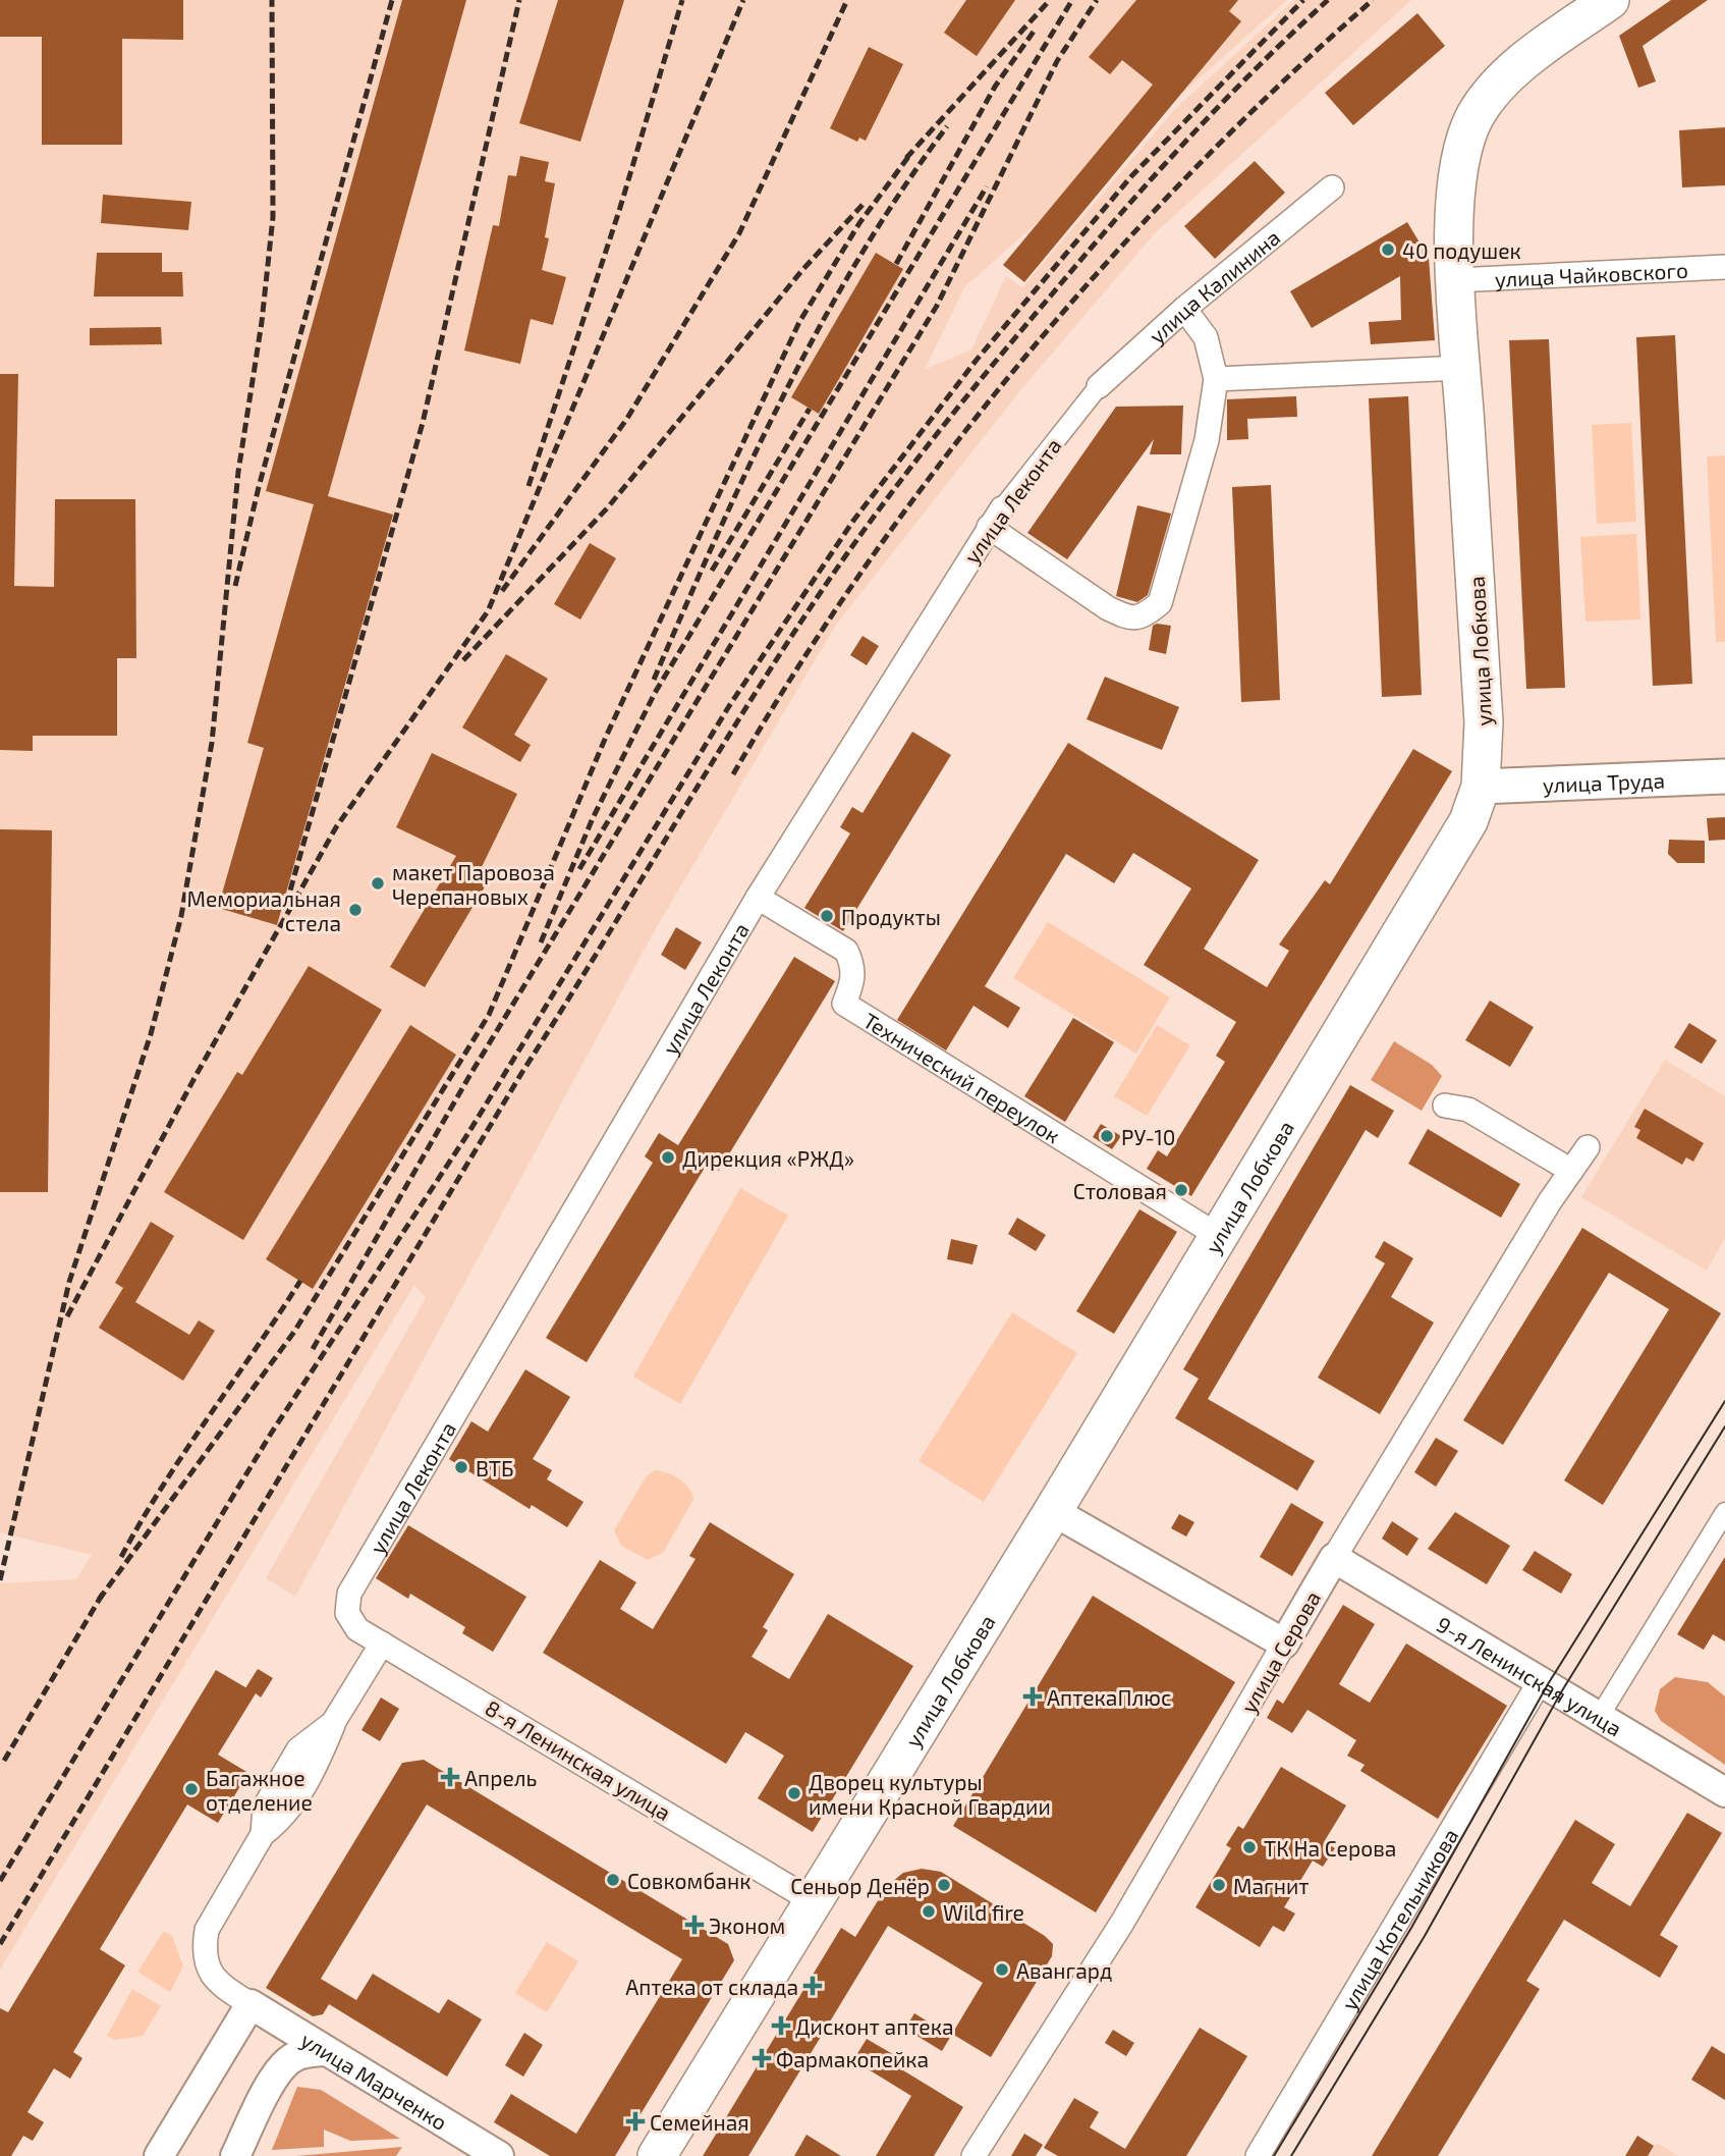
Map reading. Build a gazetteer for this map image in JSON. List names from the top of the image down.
{
  "streets": {
    "main road": ["улица Лобкова", "улица Труда"],
    "street": [
      "улица Чайковского",
      "улица Калинина",
      "улица Леконта",
      "Технический переулок",
      "улица Серова",
      "9-я Ленинская улица",
      "8-я Ленинская улица",
      "улица Котельникова",
      "улица Марченко"
    ]
  },
  "crossings": [
    ["улица Чайковского", "улица Лобкова"],
    ["улица Калинина", "улица Леконта"],
    ["улица Леконта", "Технический переулок"],
    ["улица Леконта", "8-я Ленинская улица"],
    ["улица Лобкова", "улица Труда"],
    ["улица Лобкова", "Технический переулок"],
    ["улица Лобкова", "8-я Ленинская улица"],
    ["улица Серова", "9-я Ленинская улица"],
    ["9-я Ленинская улица", "улица Котельникова"]
  ],
  "places": {
    "other": [
      "40 подушек",
      "макет Паровоза Черепановых",
      "Мемориальная стела",
      "Продукты",
      "РУ-10",
      "Дирекция «РЖД»",
      "Столовая",
      "ВТБ",
      "Багажное отделение",
      "Дворец культуры имени Красной Гвардии",
      "ТК На Серова",
      "Совкомбанк",
      "Сеньор Денёр",
      "Магнит",
      "Wild fire",
      "Авангард"
    ],
    "health": [
      "АптекаПлюс",
      "Апрель",
      "Эконом",
      "Аптека от склада",
      "Дисконт аптека",
      "Фармакопейка",
      "Семейная"
    ]
  }
}
